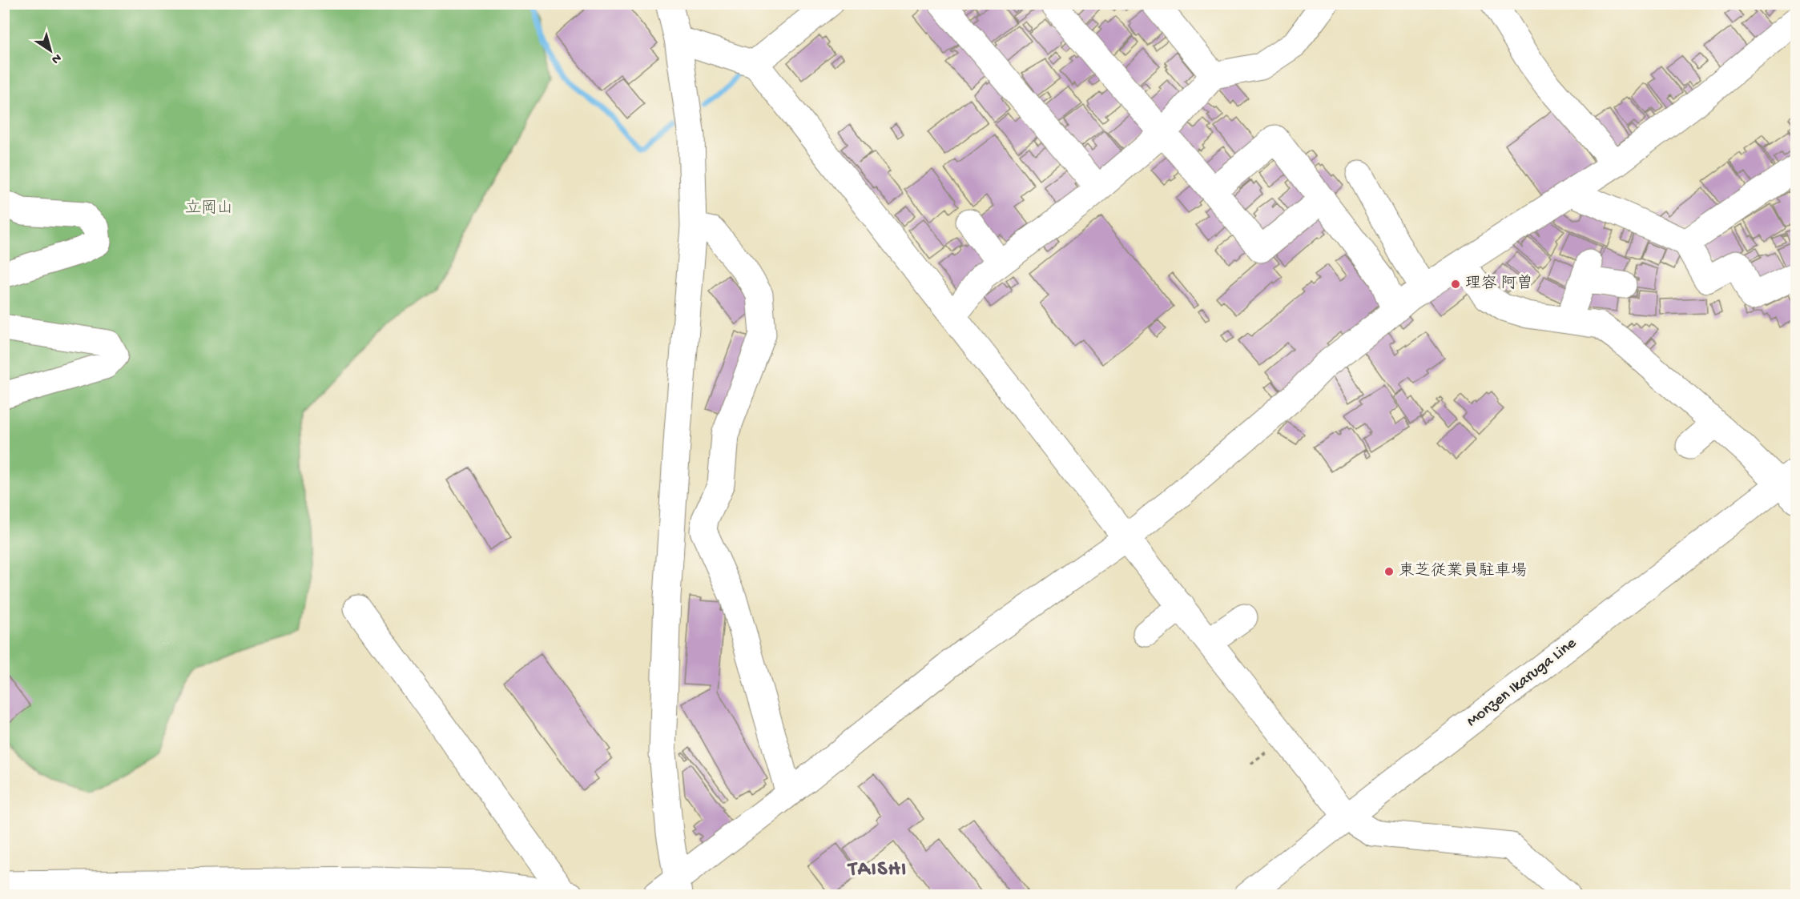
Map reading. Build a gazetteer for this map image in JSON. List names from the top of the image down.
{
  "streets": {
    "street": ["Monzen Ikaruga Line"]
  },
  "districts": ["TAISHI"],
  "parks": ["立岡山"],
  "places": ["理容 阿曽", "東芝従業員駐車場"],
  "north": "bottom right"
}
